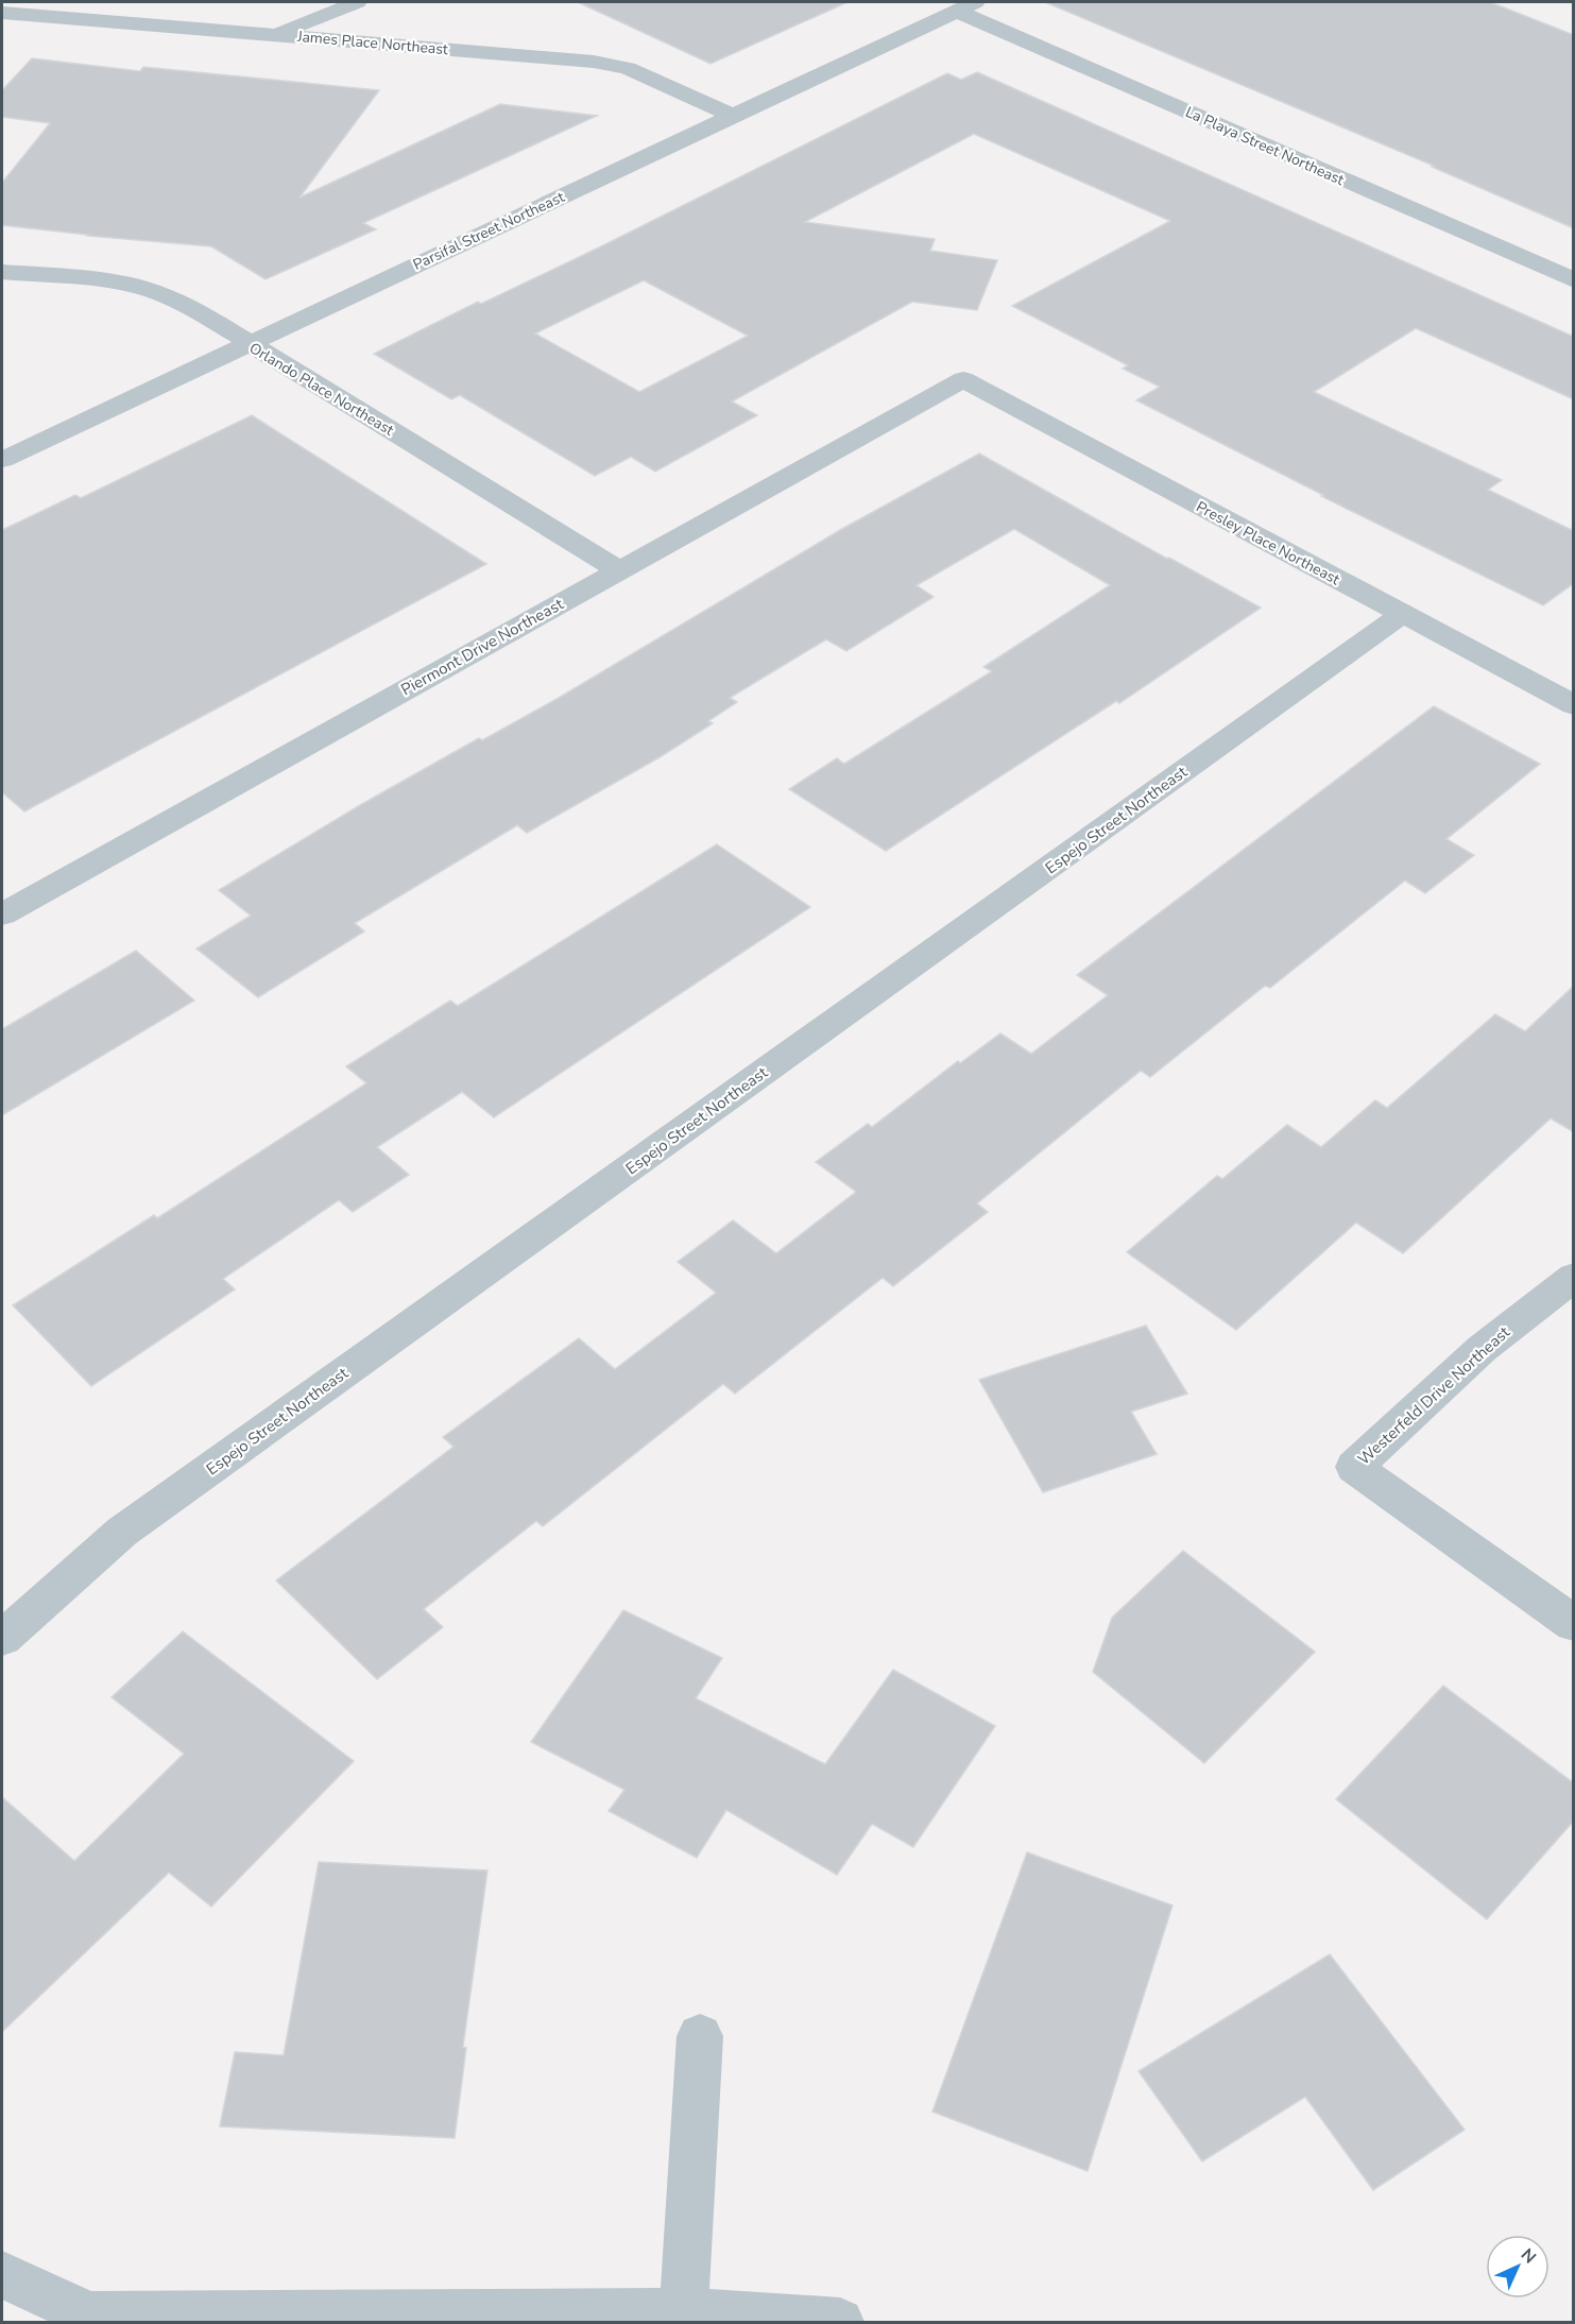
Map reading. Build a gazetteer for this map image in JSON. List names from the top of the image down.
{
  "streets": {
    "street": [
      "James Place Northeast",
      "La Playa Street Northeast",
      "Parsifal Street Northeast",
      "Orlando Place Northeast",
      "Presley Place Northeast",
      "Piermont Drive Northeast",
      "Espejo Street Northeast",
      "Westerfeld Drive Northeast"
    ]
  },
  "crossings": [
    ["James Place Northeast", "Parsifal Street Northeast"],
    ["La Playa Street Northeast", "Parsifal Street Northeast"],
    ["Parsifal Street Northeast", "Orlando Place Northeast"],
    ["Orlando Place Northeast", "Piermont Drive Northeast"],
    ["Presley Place Northeast", "Piermont Drive Northeast"],
    ["Presley Place Northeast", "Espejo Street Northeast"]
  ],
  "north": "top right"
}
